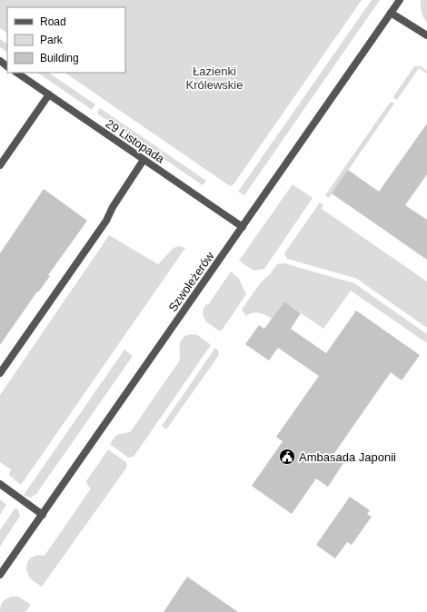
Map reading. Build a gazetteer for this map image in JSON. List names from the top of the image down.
{
  "streets": {
    "street": ["29 Listopada", "Szwoleżerów"]
  },
  "crossings": [
    ["29 Listopada", "Szwoleżerów"]
  ],
  "parks": ["Łazienki Królewskie"],
  "places": {
    "public building": ["Ambasada Japonii"]
  },
  "legend": ["Road", "Park", "Building"]
}
